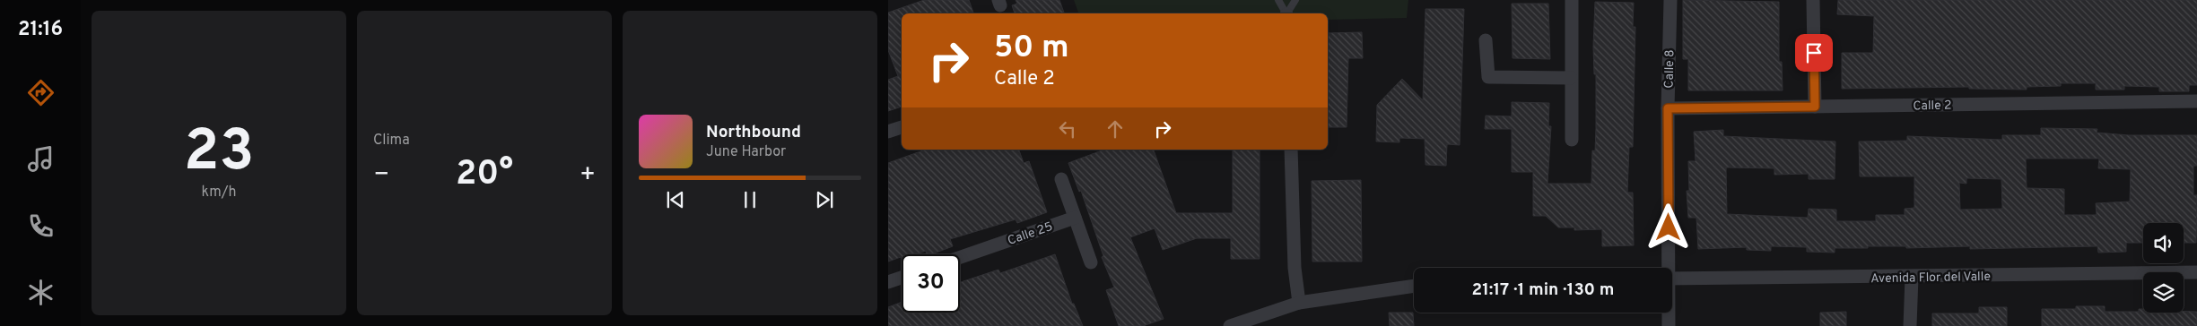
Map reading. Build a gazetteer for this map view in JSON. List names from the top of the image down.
{
  "streets": {
    "street": [
      "Calle 8",
      "Calle 2",
      "Calle 25",
      "Avenida Flor del Valle"
    ]
  },
  "crossings": [
    ["Calle 8", "Calle 2"]
  ],
  "page": {
    "tabs": "21:16",
    "tile": [
      ["23", "km/h"],
      "Clima"
    ],
    "turn": ["50 m", "Calle 2"],
    "song": ["Northbound", "June Harbor"],
    "heat": ["−", "20°", "+"],
    "limit": "30",
    "trip": "21:17 · 1 min · 130 m"
  }
}
